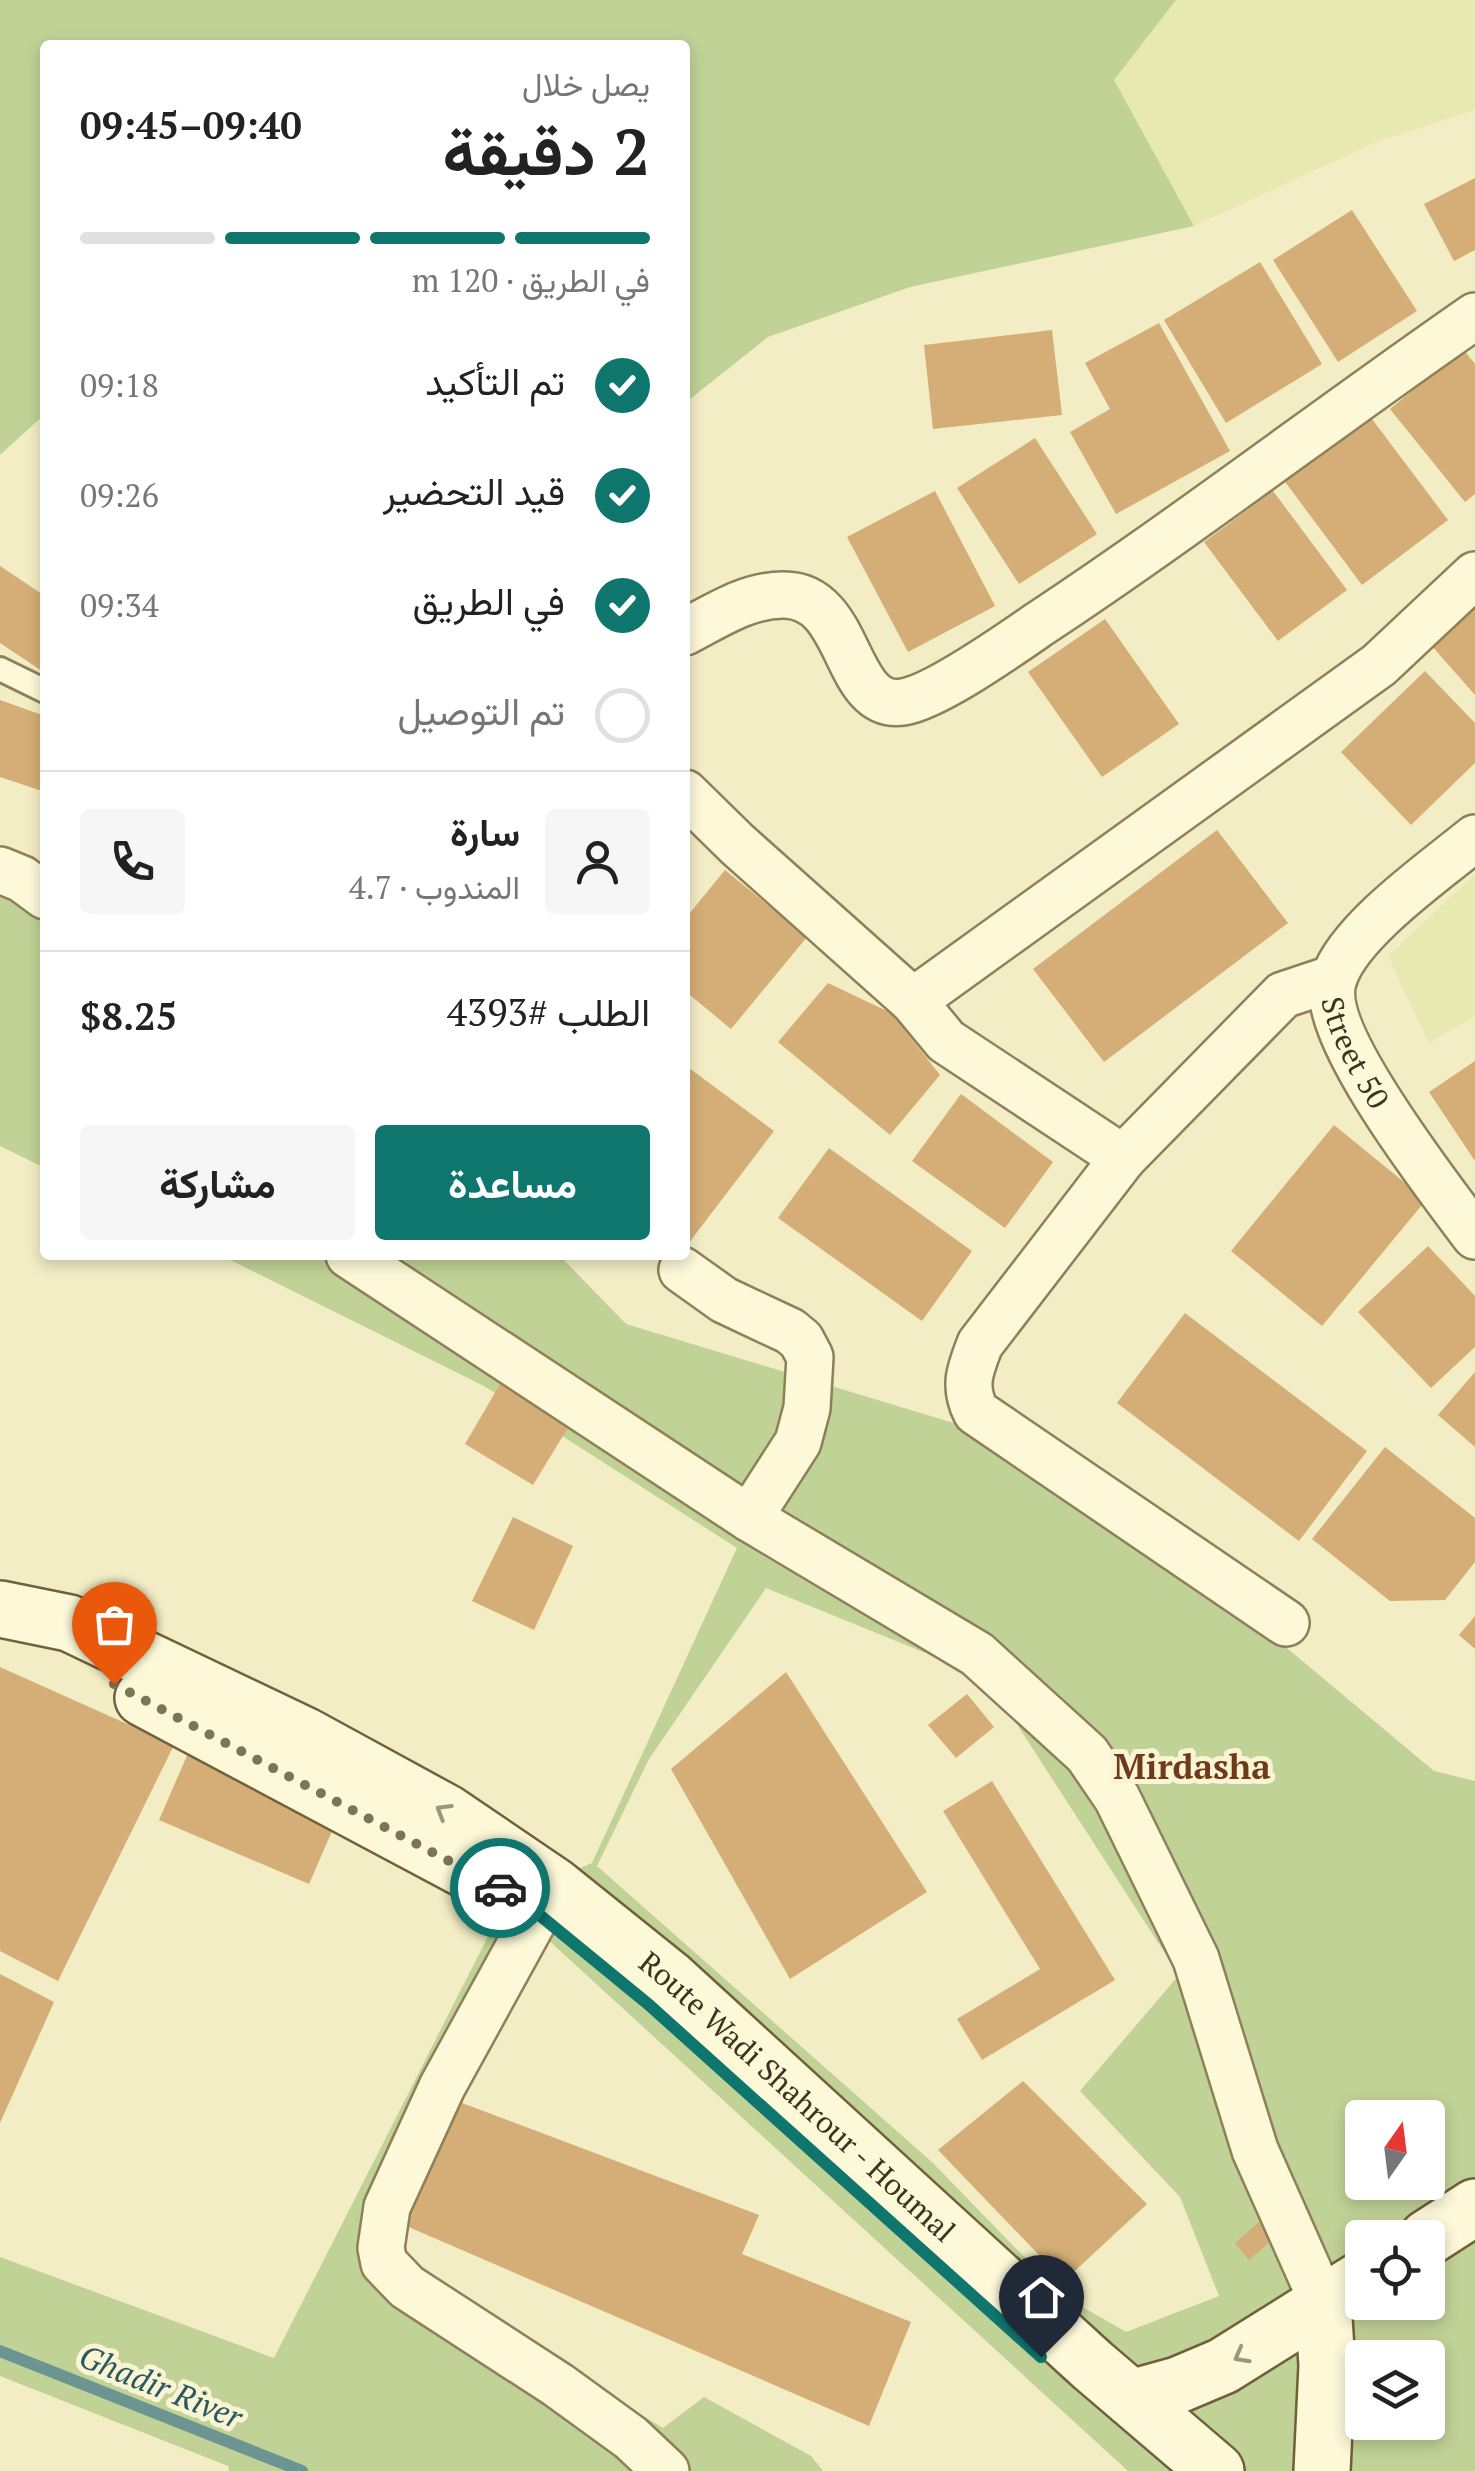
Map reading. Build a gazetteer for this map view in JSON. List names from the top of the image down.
{
  "streets": {
    "street": ["Street 50"]
  },
  "districts": ["Mirdasha"],
  "water": ["Ghadir River"],
  "north": "top",
  "page": {
    "heading": ["2 دقيقة", "يصل خلال", "09:40–09:45"],
    "panel": [
      "سارة",
      "المندوب · 4.7",
      "الطلب #4393",
      "$8.25"
    ],
    "bar": "في الطريق · 120 m",
    "list": [
      ["تم التأكيد", "09:18"],
      ["قيد التحضير", "09:26"],
      ["في الطريق", "09:34"],
      "تم التوصيل"
    ],
    "buttons": ["مساعدة", "مشاركة"]
  }
}
